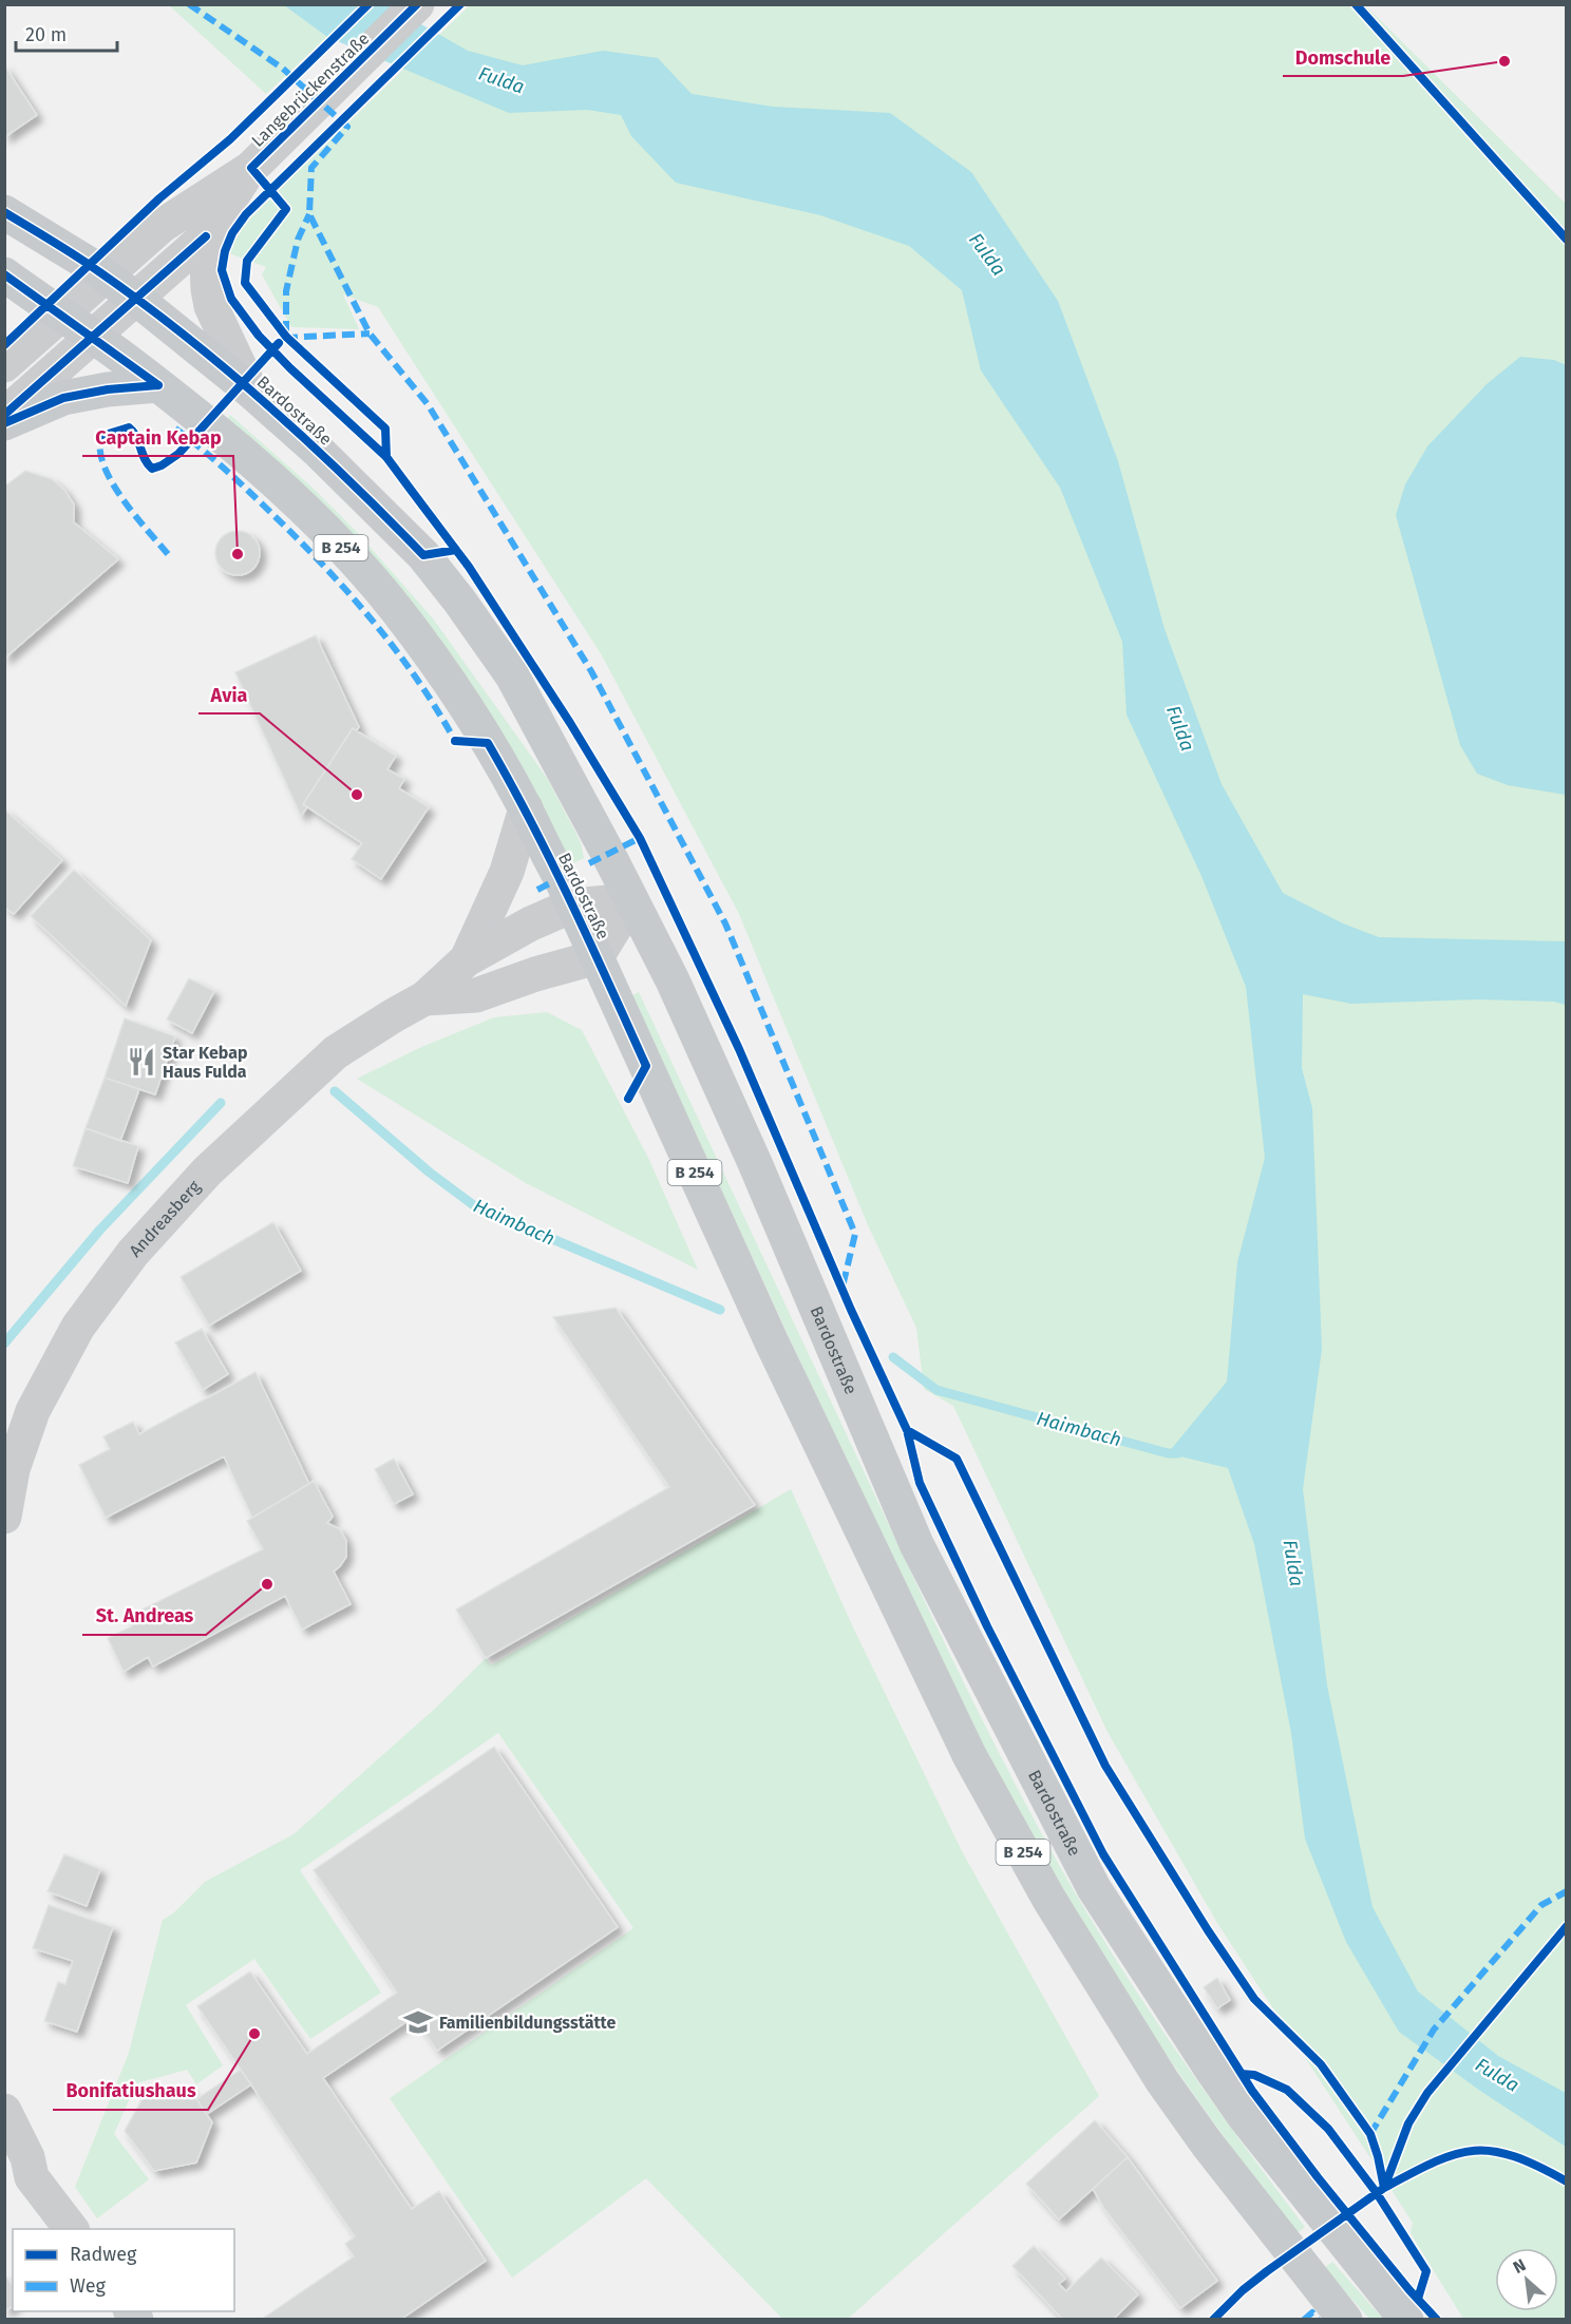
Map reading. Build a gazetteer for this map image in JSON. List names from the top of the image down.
{
  "streets": {
    "main road": ["Bardostraße", "B 254"],
    "street": ["Langebrückenstraße", "Andreasberg"]
  },
  "crossings": [
    ["Langebrückenstraße", "Bardostraße"],
    ["Langebrückenstraße", "B 254"],
    ["Bardostraße", "B 254"],
    ["Bardostraße", "Andreasberg"]
  ],
  "water": ["Fulda", "Haimbach"],
  "places": {
    "other": [
      "Domschule",
      "Captain Kebap",
      "Avia",
      "St. Andreas",
      "Bonifatiushaus"
    ],
    "restaurant": ["Star Kebap Haus Fulda"],
    "school or university": ["Familienbildungsstätte"]
  },
  "legend": ["Radweg", "Weg"],
  "scale_bar": "20 m",
  "north": "top left"
}
